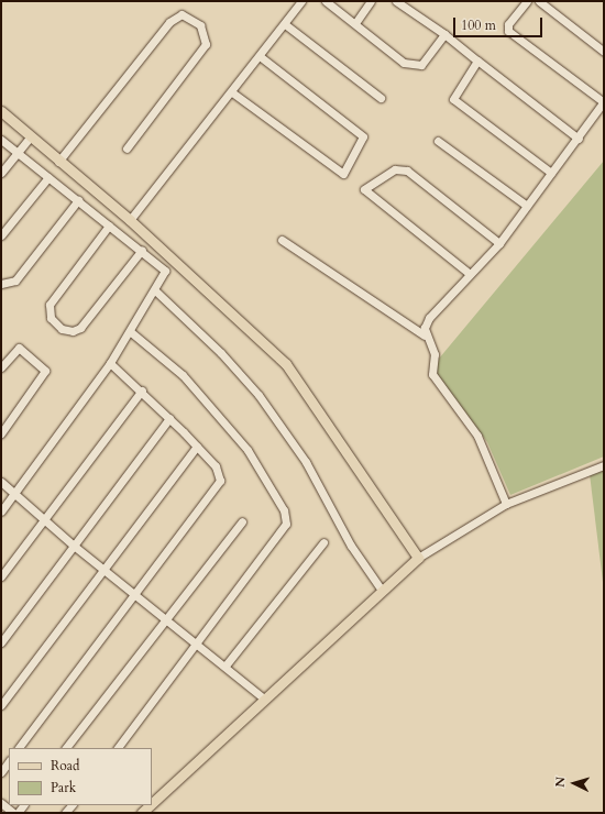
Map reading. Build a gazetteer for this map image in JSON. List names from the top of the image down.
{
  "legend": ["Road", "Park"],
  "scale_bar": "100 m",
  "north": "left"
}
